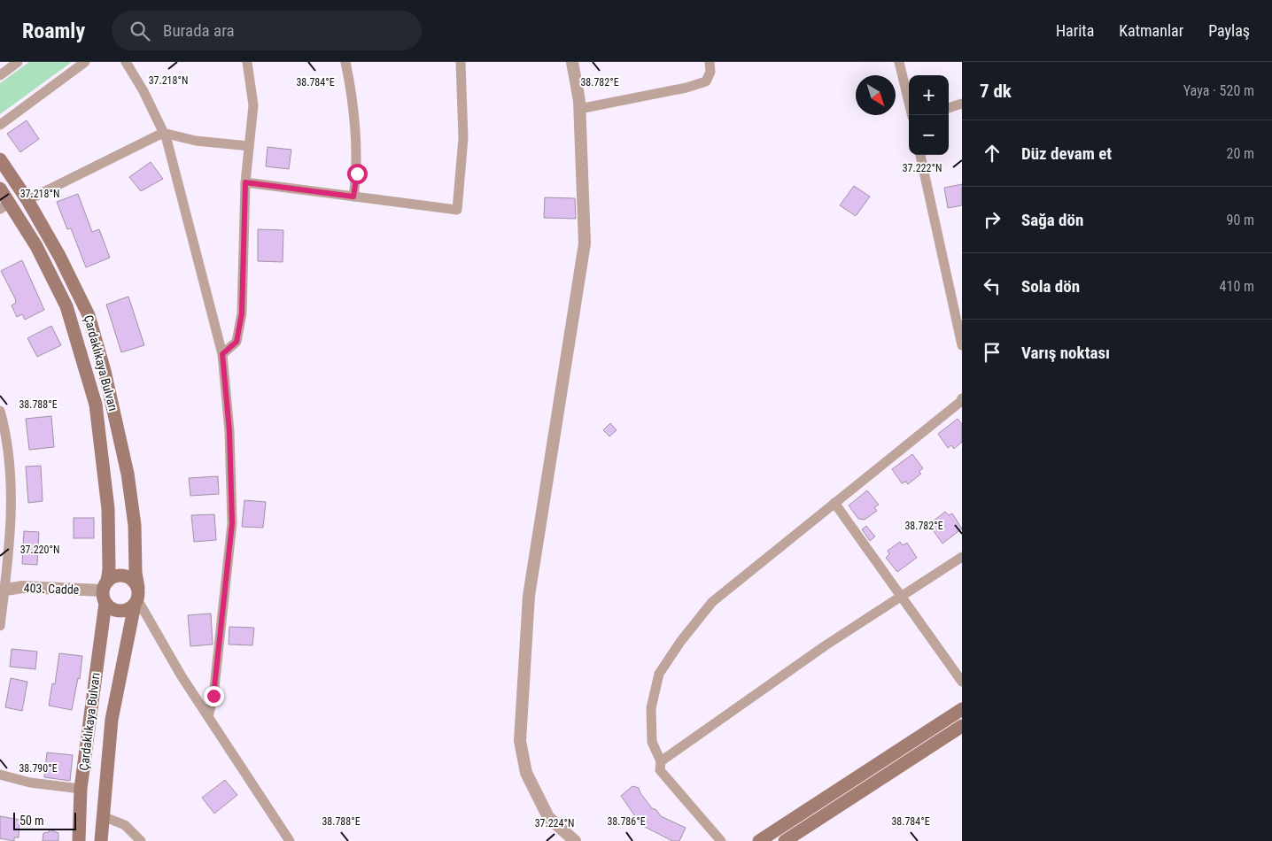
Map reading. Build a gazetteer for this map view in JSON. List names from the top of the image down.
{
  "streets": {
    "main road": ["Çardaklıkaya Bulvarı"],
    "street": ["403. Cadde"]
  },
  "crossings": [
    ["Çardaklıkaya Bulvarı", "403. Cadde"]
  ],
  "scale_bar": "50 m",
  "north": "bottom right",
  "page": {
    "header": "Roamly",
    "search": "Burada ara",
    "nav": ["Harita", "Katmanlar", "Paylaş"],
    "heading": ["7 dk", "Yaya · 520 m"],
    "map_buttons": ["+", "−"],
    "list": [
      ["Düz devam et", "20 m"],
      ["Sağa dön", "90 m"],
      ["Sola dön", "410 m"],
      "Varış noktası"
    ],
    "scale": "50 m"
  },
  "coordinates": [
    "37.218°N",
    "38.784°E",
    "38.782°E",
    "37.222°N",
    "38.788°E",
    "37.220°N",
    "38.790°E",
    "38.786°E",
    "37.224°N"
  ]
}
